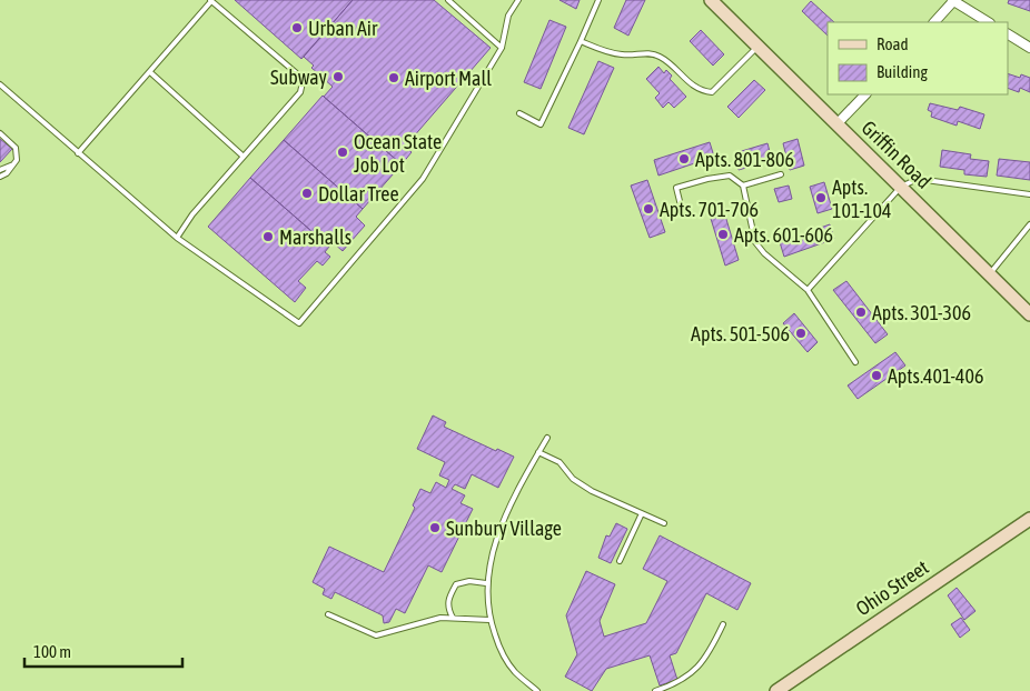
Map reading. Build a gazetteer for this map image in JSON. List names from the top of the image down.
{
  "streets": {
    "main road": ["Griffin Road", "Ohio Street"]
  },
  "places": [
    "Urban Air",
    "Subway",
    "Airport Mall",
    "Ocean State Job Lot",
    "Apts. 801-806",
    "Dollar Tree",
    "Apts. 101-104",
    "Apts. 701-706",
    "Apts. 601-606",
    "Marshalls",
    "Apts. 301-306",
    "Apts. 501-506",
    "Apts.401-406",
    "Sunbury Village"
  ],
  "legend": ["Road", "Building"],
  "scale_bar": "100 m"
}
